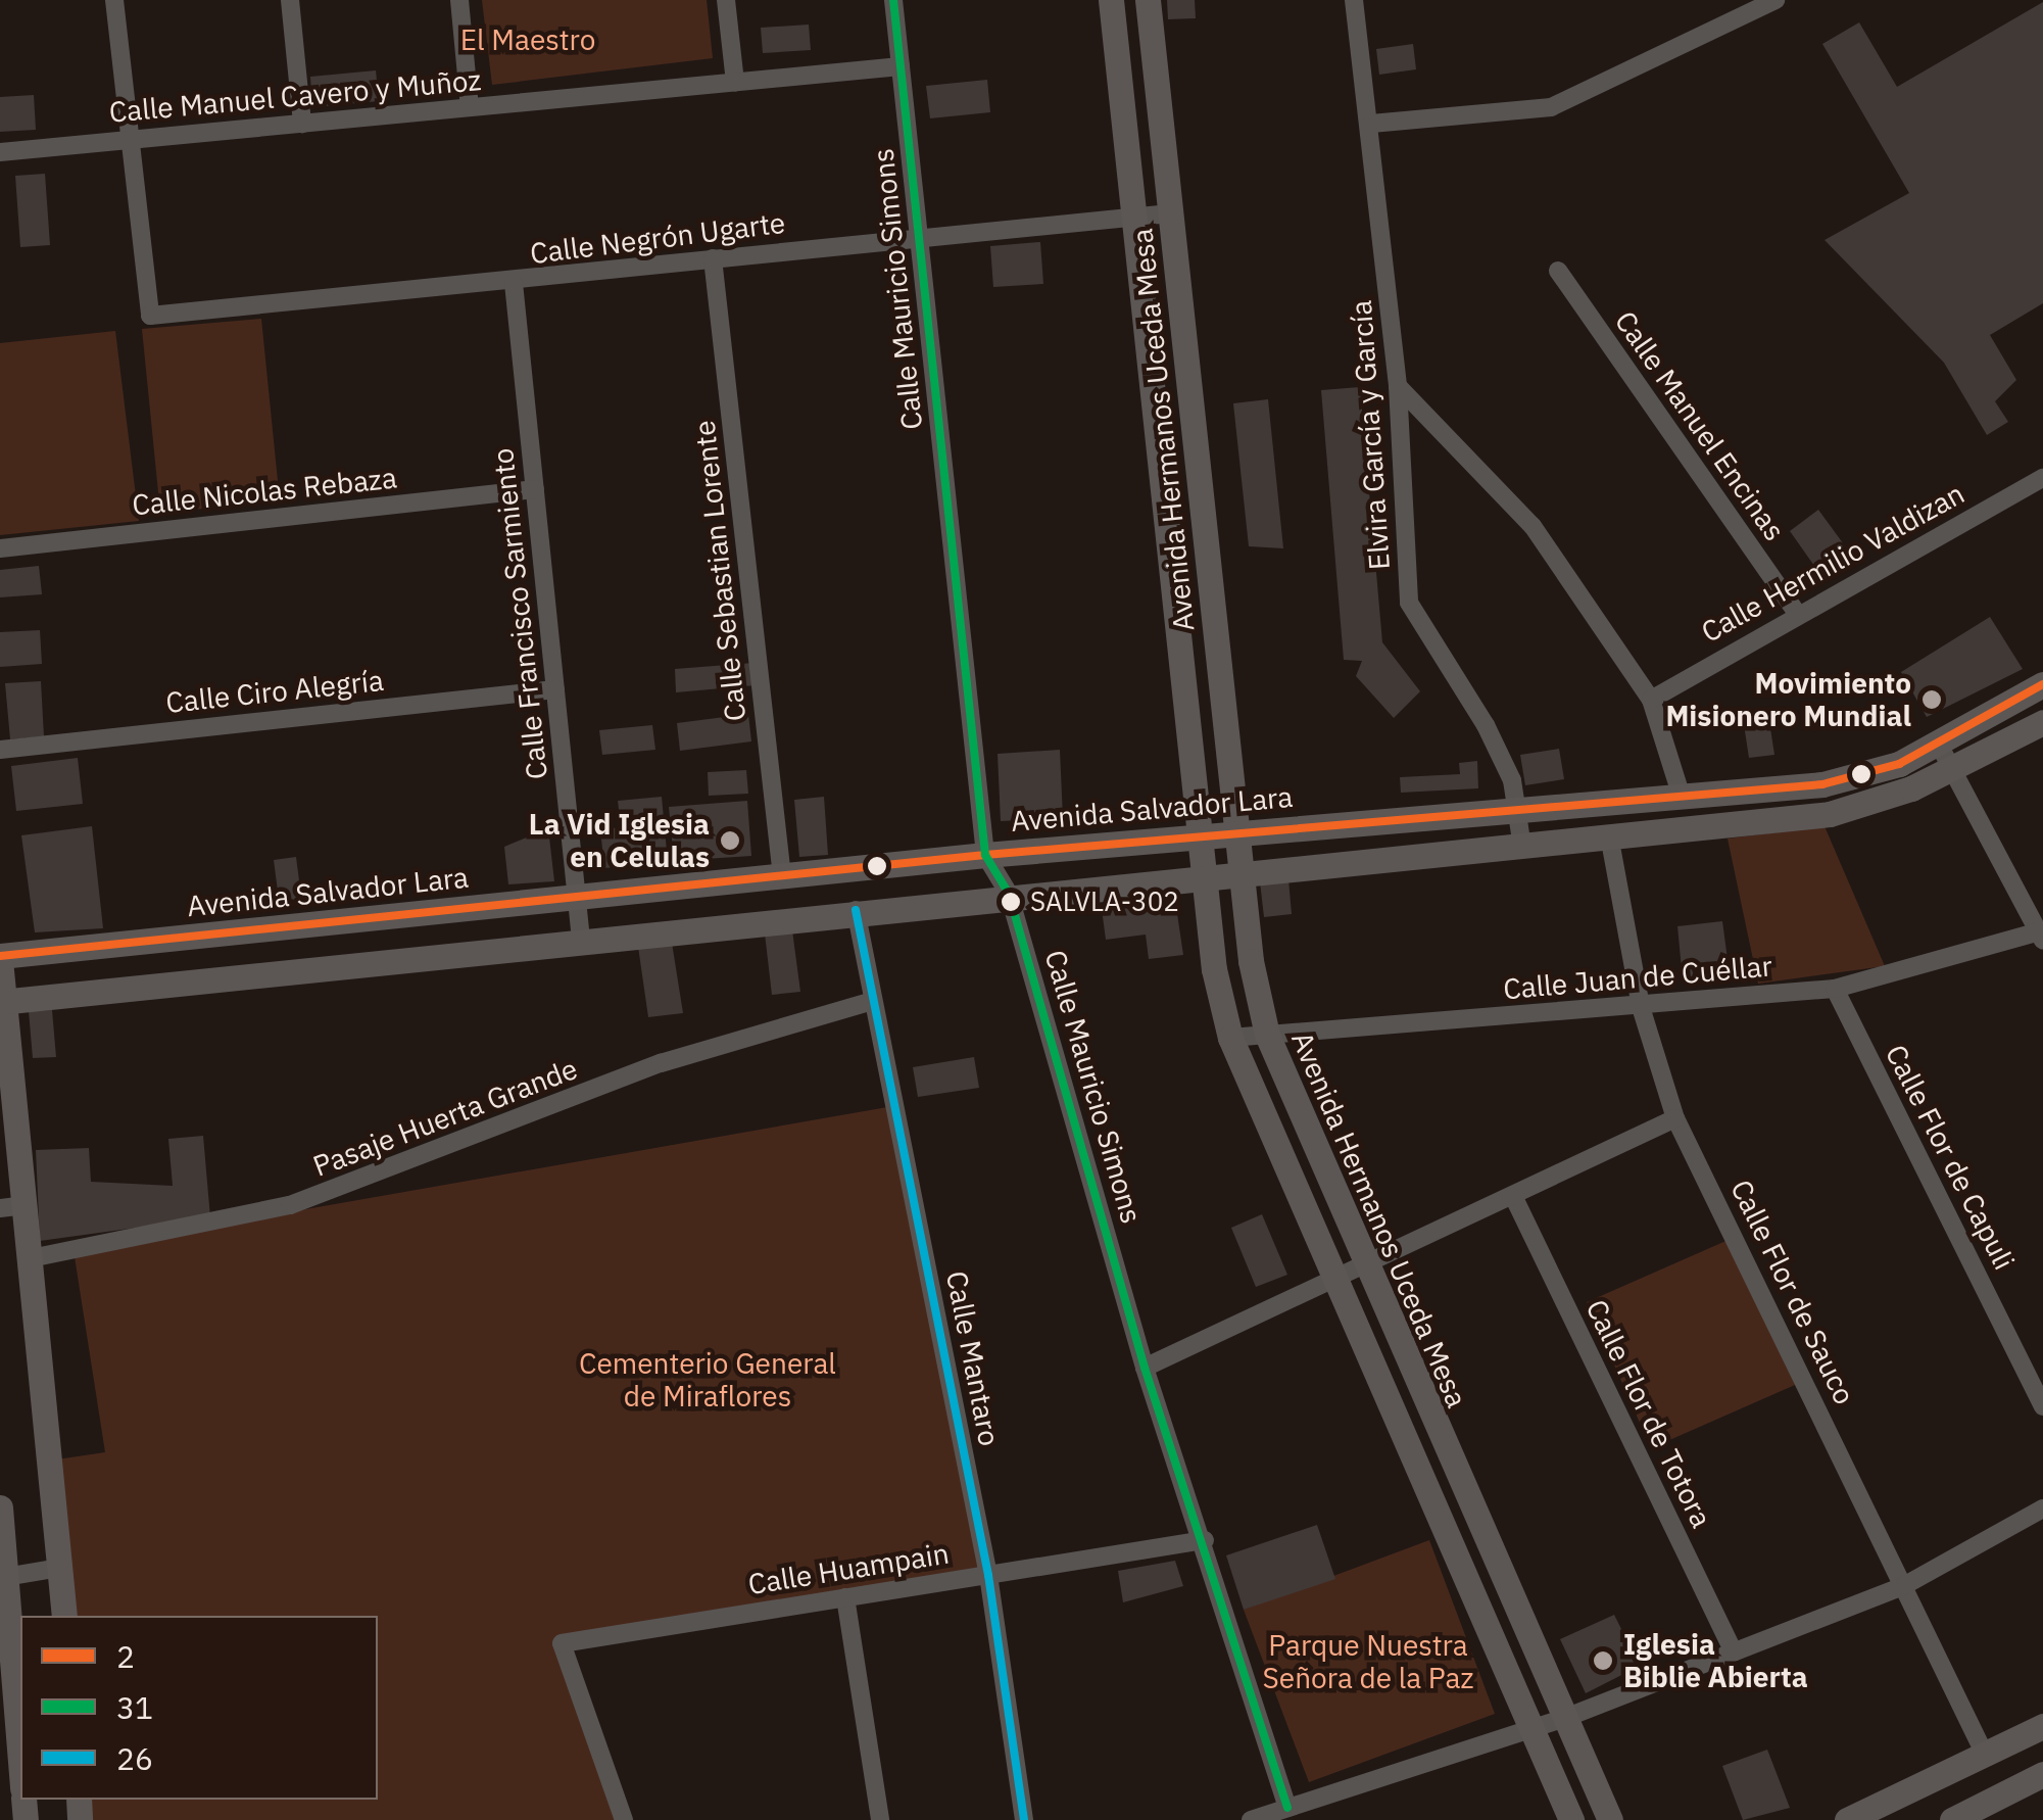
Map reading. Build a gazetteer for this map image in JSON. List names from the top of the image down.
{
  "streets": {
    "street": [
      "Calle Manuel Cavero y Muñoz",
      "Calle Negrón Ugarte",
      "Calle Mauricio Simons",
      "Calle Manuel Encinas",
      "Avenida Hermanos Uceda Mesa",
      "Elvira García y García",
      "Calle Nicolas Rebaza",
      "Calle Hermilio Valdizan",
      "Calle Sebastian Lorente",
      "Calle Francisco Sarmiento",
      "Calle Ciro Alegría",
      "Avenida Salvador Lara",
      "Calle Juan de Cuéllar",
      "Pasaje Huerta Grande",
      "Calle Flor de Capuli",
      "Calle Flor de Sauco",
      "Calle Mantaro",
      "Calle Flor de Totora",
      "Calle Huampain"
    ]
  },
  "crossings": [
    ["Calle Manuel Cavero y Muñoz", "Calle Negrón Ugarte"],
    ["Calle Manuel Cavero y Muñoz", "Calle Mauricio Simons"],
    ["Calle Negrón Ugarte", "Calle Mauricio Simons"],
    ["Calle Negrón Ugarte", "Avenida Hermanos Uceda Mesa"],
    ["Calle Negrón Ugarte", "Calle Sebastian Lorente"],
    ["Calle Negrón Ugarte", "Calle Francisco Sarmiento"],
    ["Calle Mauricio Simons", "Avenida Salvador Lara"],
    ["Calle Mauricio Simons", "Calle Huampain"],
    ["Calle Manuel Encinas", "Calle Hermilio Valdizan"],
    ["Avenida Hermanos Uceda Mesa", "Avenida Salvador Lara"],
    ["Avenida Hermanos Uceda Mesa", "Calle Juan de Cuéllar"],
    ["Elvira García y García", "Avenida Salvador Lara"],
    ["Calle Nicolas Rebaza", "Calle Francisco Sarmiento"],
    ["Calle Sebastian Lorente", "Avenida Salvador Lara"],
    ["Calle Francisco Sarmiento", "Calle Ciro Alegría"],
    ["Calle Francisco Sarmiento", "Avenida Salvador Lara"],
    ["Calle Juan de Cuéllar", "Calle Flor de Capuli"],
    ["Calle Juan de Cuéllar", "Calle Flor de Sauco"],
    ["Pasaje Huerta Grande", "Calle Mantaro"],
    ["Calle Mantaro", "Calle Huampain"]
  ],
  "parks": ["El Maestro", "Cementerio General de Miraflores", "Parque Nuestra Señora de la Paz"],
  "places": [
    "Movimiento Misionero Mundial",
    "La Vid Iglesia en Celulas",
    "SALVLA-302",
    "Iglesia Biblie Abierta"
  ],
  "lines": ["transit line 31", "transit line 2", "transit line 26"],
  "legend": ["2", "31", "26"]
}
